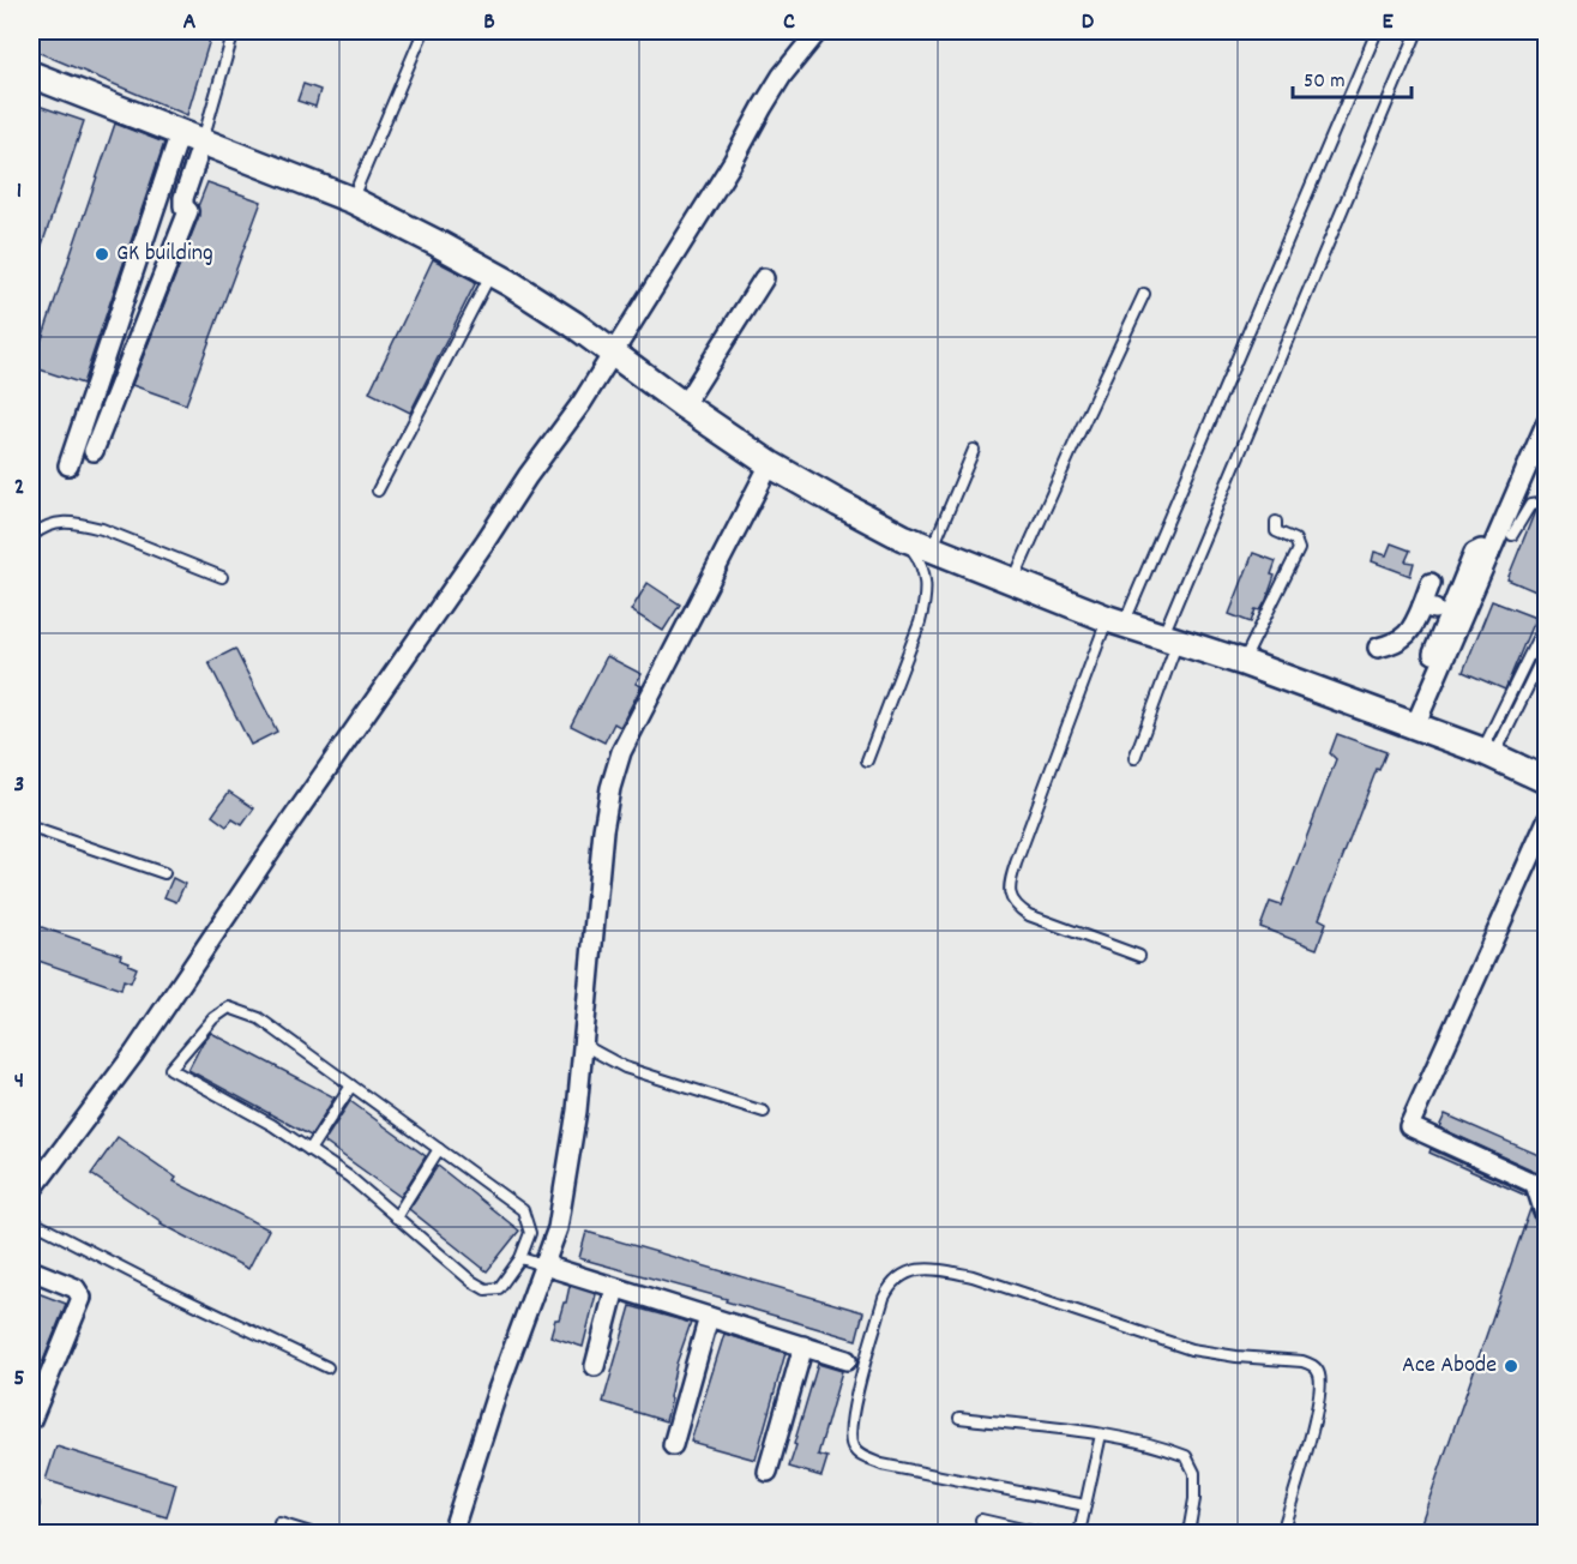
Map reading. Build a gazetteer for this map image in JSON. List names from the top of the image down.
{
  "places": ["GK building", "Ace Abode"],
  "scale_bar": "50 m",
  "grid": {
    "columns": [
      "A",
      "B",
      "C",
      "D",
      "E"
    ],
    "rows": [
      "1",
      "2",
      "3",
      "4",
      "5"
    ]
  }
}
